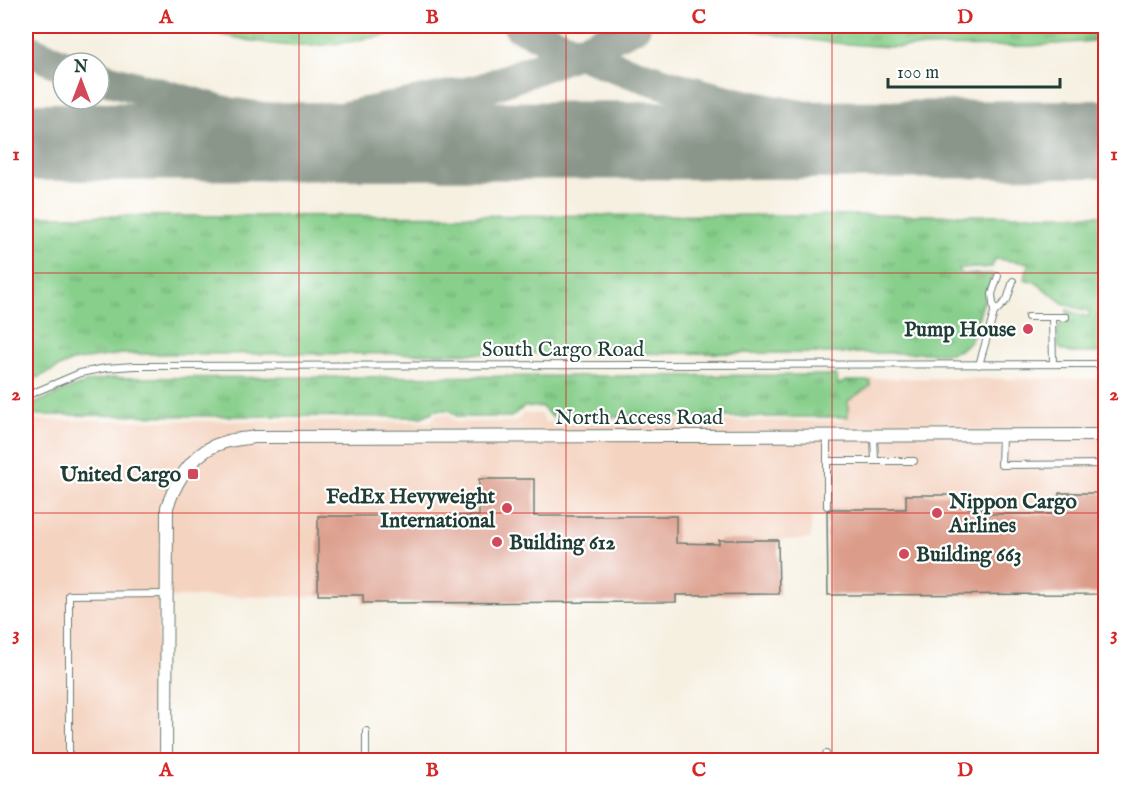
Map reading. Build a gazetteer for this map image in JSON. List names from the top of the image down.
{
  "streets": {
    "street": ["North Access Road"],
    "lane": ["South Cargo Road"]
  },
  "places": {
    "other": [
      "Pump House",
      "FedEx Hevyweight International",
      "Nippon Cargo Airlines",
      "Building 612",
      "Building 663"
    ],
    "transit": ["United Cargo"]
  },
  "scale_bar": "100 m",
  "north": "top",
  "grid": {
    "columns": [
      "A",
      "B",
      "C",
      "D"
    ],
    "rows": ["1", "2", "3"]
  }
}
